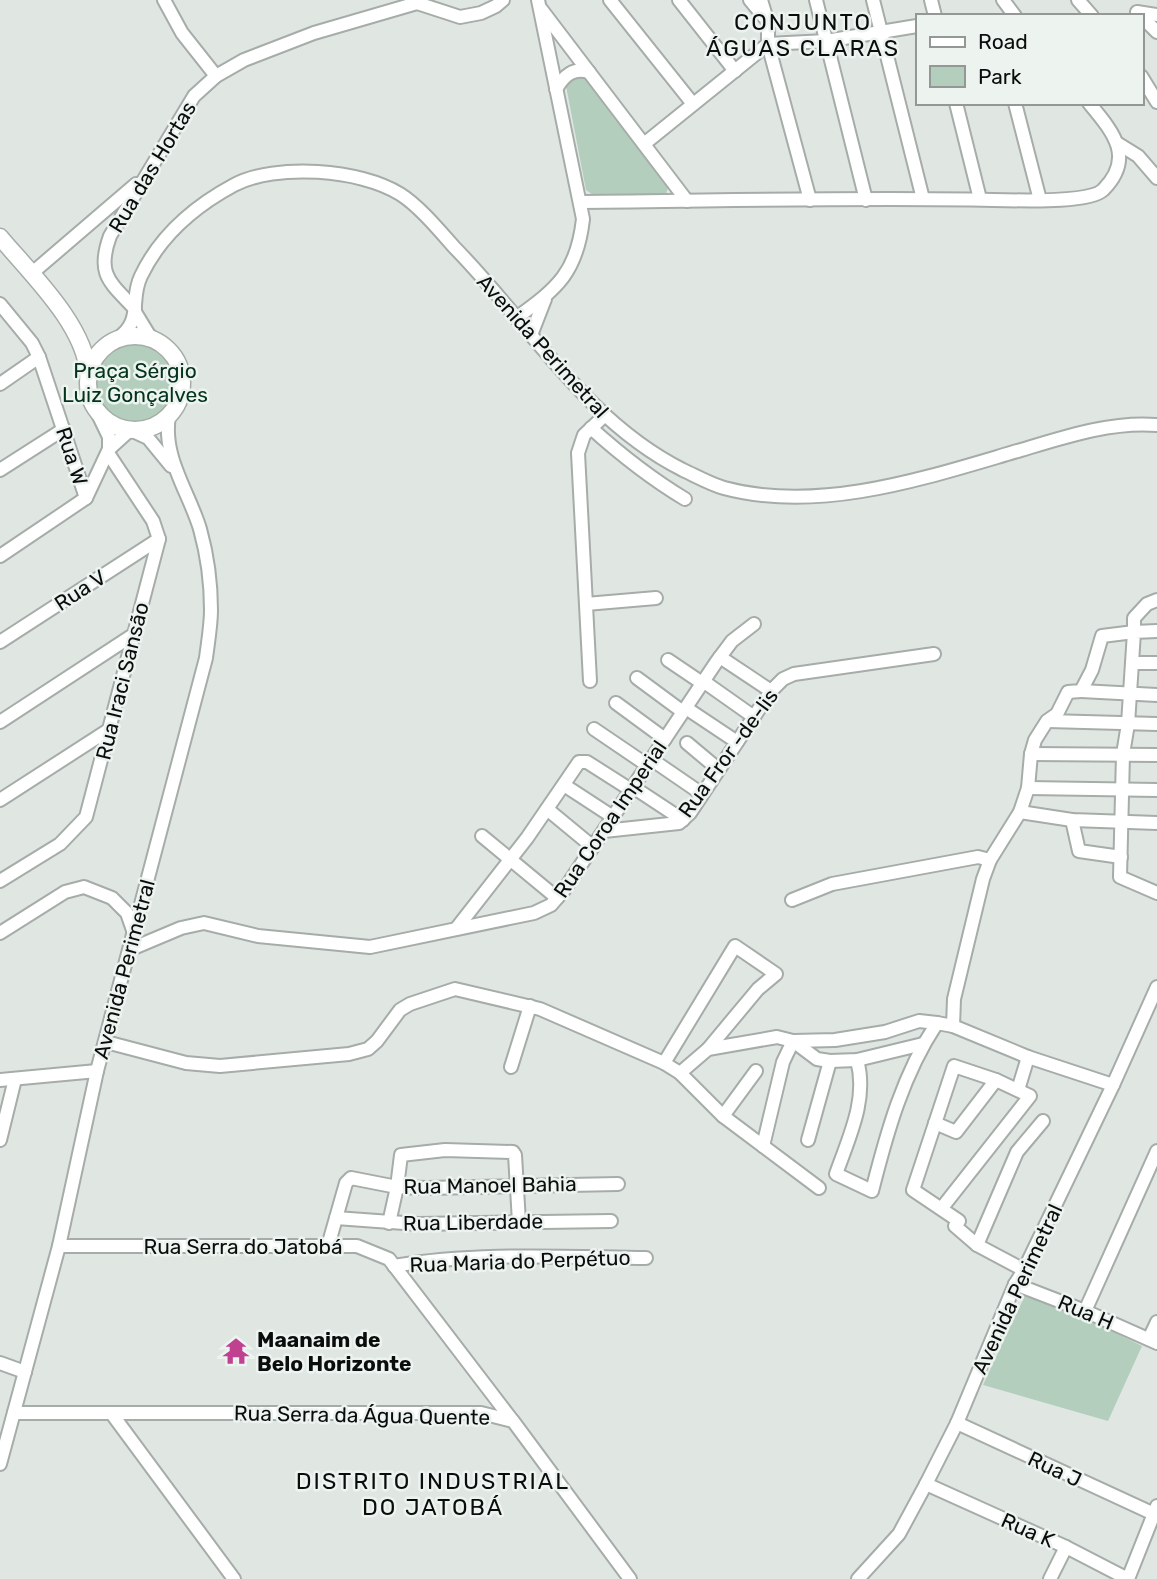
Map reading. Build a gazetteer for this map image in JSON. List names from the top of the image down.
{
  "streets": {
    "street": [
      "Rua das Hortas",
      "Avenida Perimetral",
      "Rua W",
      "Rua V",
      "Rua Iraci Sansão",
      "Rua Fror -de-lis",
      "Rua Coroa Imperial",
      "Rua Manoel Bahia",
      "Rua Liberdade",
      "Rua Serra do Jatobá",
      "Rua Maria do Perpétuo",
      "Rua H",
      "Rua Serra da Água Quente",
      "Rua J",
      "Rua K"
    ]
  },
  "crossings": [
    ["Rua das Hortas", "Avenida Perimetral"],
    ["Avenida Perimetral", "Rua Coroa Imperial"],
    ["Avenida Perimetral", "Rua Serra do Jatobá"],
    ["Avenida Perimetral", "Rua H"],
    ["Avenida Perimetral", "Rua Serra da Água Quente"],
    ["Avenida Perimetral", "Rua J"],
    ["Avenida Perimetral", "Rua K"],
    ["Rua V", "Rua Iraci Sansão"],
    ["Rua Fror -de-lis", "Rua Coroa Imperial"],
    ["Rua Manoel Bahia", "Rua Liberdade"],
    ["Rua Manoel Bahia", "Rua Serra do Jatobá"],
    ["Rua Serra do Jatobá", "Rua Maria do Perpétuo"],
    ["Rua Serra do Jatobá", "Rua Serra da Água Quente"]
  ],
  "districts": ["CONJUNTO ÁGUAS CLARAS", "DISTRITO INDUSTRIAL DO JATOBÁ"],
  "parks": ["Praça Sérgio Luiz Gonçalves"],
  "places": {
    "temple": ["Maanaim de Belo Horizonte"]
  },
  "legend": ["Road", "Park"]
}
